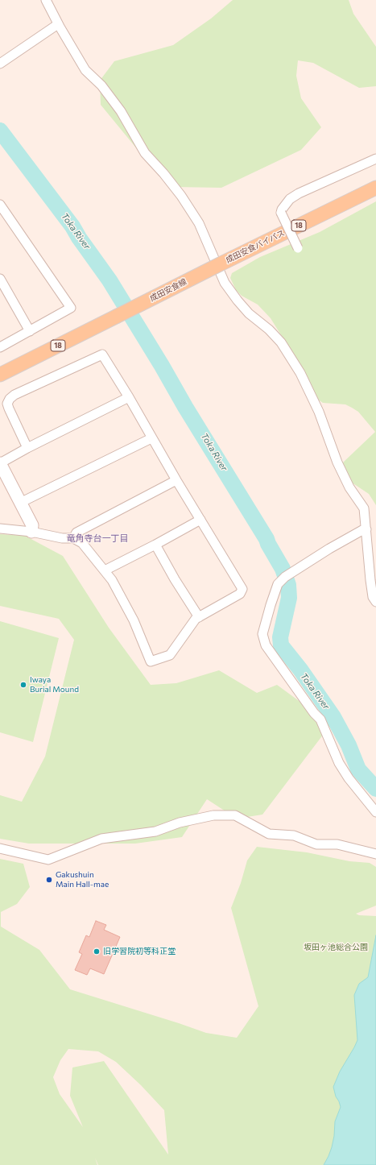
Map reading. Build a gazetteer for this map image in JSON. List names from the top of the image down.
{
  "streets": {
    "main road": ["18", "成田安食バイパス", "成田安食線"]
  },
  "crossings": [
    ["成田安食バイパス", "成田安食線"]
  ],
  "districts": ["竜角寺台一丁目"],
  "water": ["Toka River"],
  "parks": ["坂田ヶ池総合公園"],
  "places": ["Iwaya Burial Mound", "Gakushuin Main Hall-mae", "旧学習院初等科正堂"]
}
